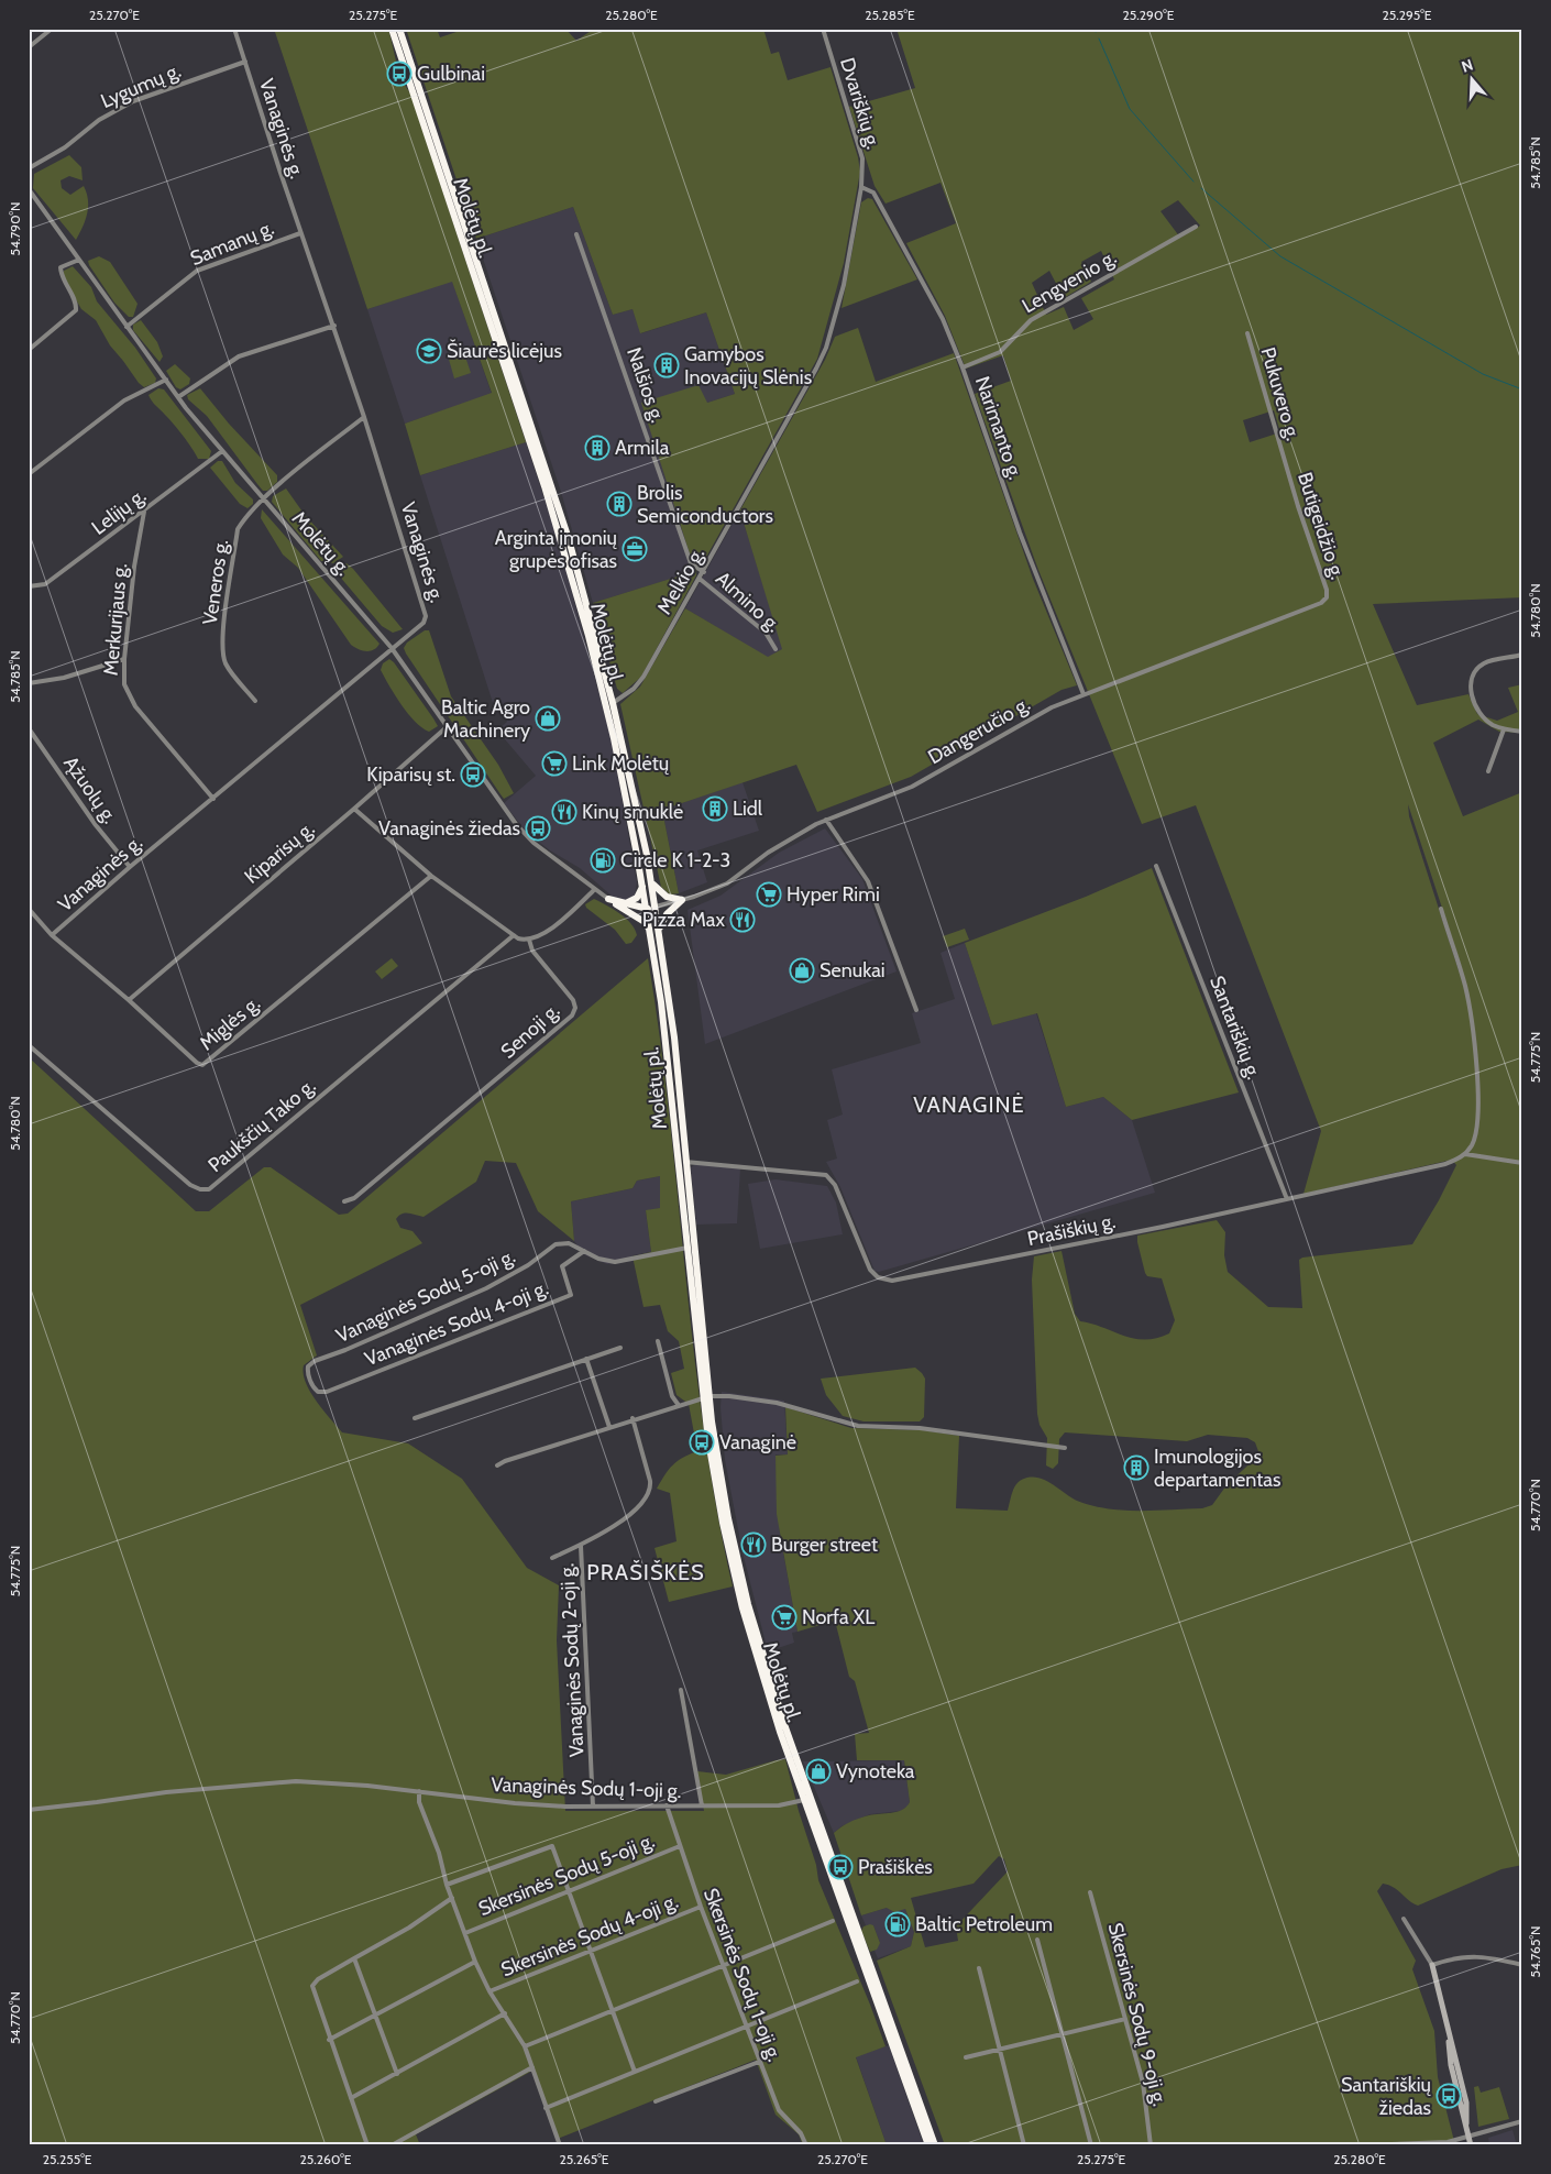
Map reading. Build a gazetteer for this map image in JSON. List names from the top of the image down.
{
  "streets": {
    "highway": ["Molėtų pl."],
    "street": [
      "Lygumų g.",
      "Dvariškių g.",
      "Vanaginės g.",
      "Samanų g.",
      "Lengvenio g.",
      "Nalšios g.",
      "Pukuvero g.",
      "Narimanto g.",
      "Lelijų g.",
      "Butigeidžio g.",
      "Molėtų g.",
      "Melkio g.",
      "Veneros g.",
      "Almino g.",
      "Merkurijaus g.",
      "Dangeručio g.",
      "Ąžuolų g.",
      "Kiparisų g.",
      "Miglės g.",
      "Santariškių g.",
      "Senoji g.",
      "Paukščių Tako g.",
      "Prašiškių g.",
      "Vanaginės Sodų 5-oji g.",
      "Vanaginės Sodų 4-oji g.",
      "Vanaginės Sodų 2-oji g.",
      "Vanaginės Sodų 1-oji g.",
      "Skersinės Sodų 5-oji g.",
      "Skersinės Sodų 4-oji g.",
      "Skersinės Sodų 1-oji g.",
      "Skersinės Sodų 9-oji g."
    ]
  },
  "crossings": [
    ["Lygumų g.", "Vanaginės g."],
    ["Dvariškių g.", "Narimanto g."],
    ["Dvariškių g.", "Melkio g."],
    ["Vanaginės g.", "Samanų g."],
    ["Vanaginės g.", "Molėtų g."],
    ["Vanaginės g.", "Veneros g."],
    ["Vanaginės g.", "Merkurijaus g."],
    ["Vanaginės g.", "Ąžuolų g."],
    ["Vanaginės g.", "Miglės g."],
    ["Molėtų pl.", "Melkio g."],
    ["Molėtų pl.", "Dangeručio g."],
    ["Molėtų pl.", "Prašiškių g."],
    ["Molėtų pl.", "Vanaginės Sodų 5-oji g."],
    ["Molėtų pl.", "Vanaginės Sodų 1-oji g."],
    ["Samanų g.", "Molėtų g."],
    ["Lengvenio g.", "Narimanto g."],
    ["Nalšios g.", "Melkio g."],
    ["Pukuvero g.", "Butigeidžio g."],
    ["Narimanto g.", "Melkio g."],
    ["Narimanto g.", "Dangeručio g."],
    ["Lelijų g.", "Molėtų g."],
    ["Lelijų g.", "Merkurijaus g."],
    ["Butigeidžio g.", "Dangeručio g."],
    ["Molėtų g.", "Veneros g."],
    ["Molėtų g.", "Kiparisų g."],
    ["Melkio g.", "Almino g."],
    ["Kiparisų g.", "Miglės g."],
    ["Santariškių g.", "Prašiškių g."],
    ["Vanaginės Sodų 5-oji g.", "Vanaginės Sodų 4-oji g."],
    ["Vanaginės Sodų 2-oji g.", "Vanaginės Sodų 1-oji g."],
    ["Vanaginės Sodų 1-oji g.", "Skersinės Sodų 1-oji g."],
    ["Skersinės Sodų 5-oji g.", "Skersinės Sodų 1-oji g."],
    ["Skersinės Sodų 4-oji g.", "Skersinės Sodų 1-oji g."]
  ],
  "districts": ["VANAGINĖ", "PRAŠIŠKĖS"],
  "places": {
    "bus stop": [
      "Gulbinai",
      "Kiparisų st.",
      "Vanaginės žiedas",
      "Vanaginė",
      "Prašiškės",
      "Santariškių žiedas"
    ],
    "school or university": ["Šiaurės licėjus"],
    "building": [
      "Gamybos Inovacijų Slėnis",
      "Armila",
      "Brolis Semiconductors",
      "Lidl",
      "Imunologijos departamentas"
    ],
    "office": ["Arginta įmonių grupės ofisas"],
    "shop": ["Baltic Agro Machinery", "Senukai", "Vynoteka"],
    "supermarket": ["Link Molėtų", "Hyper Rimi", "Norfa XL"],
    "restaurant": ["Kinų smuklė", "Pizza Max", "Burger street"],
    "fuel station": ["Circle K 1-2-3", "Baltic Petroleum"]
  },
  "north": "top",
  "coordinates": [
    "25.270°E",
    "25.275°E",
    "25.280°E",
    "25.285°E",
    "25.290°E",
    "25.295°E",
    "54.785°N",
    "54.790°N",
    "54.780°N",
    "54.775°N",
    "54.770°N",
    "54.765°N",
    "25.255°E",
    "25.260°E",
    "25.265°E"
  ]
}
